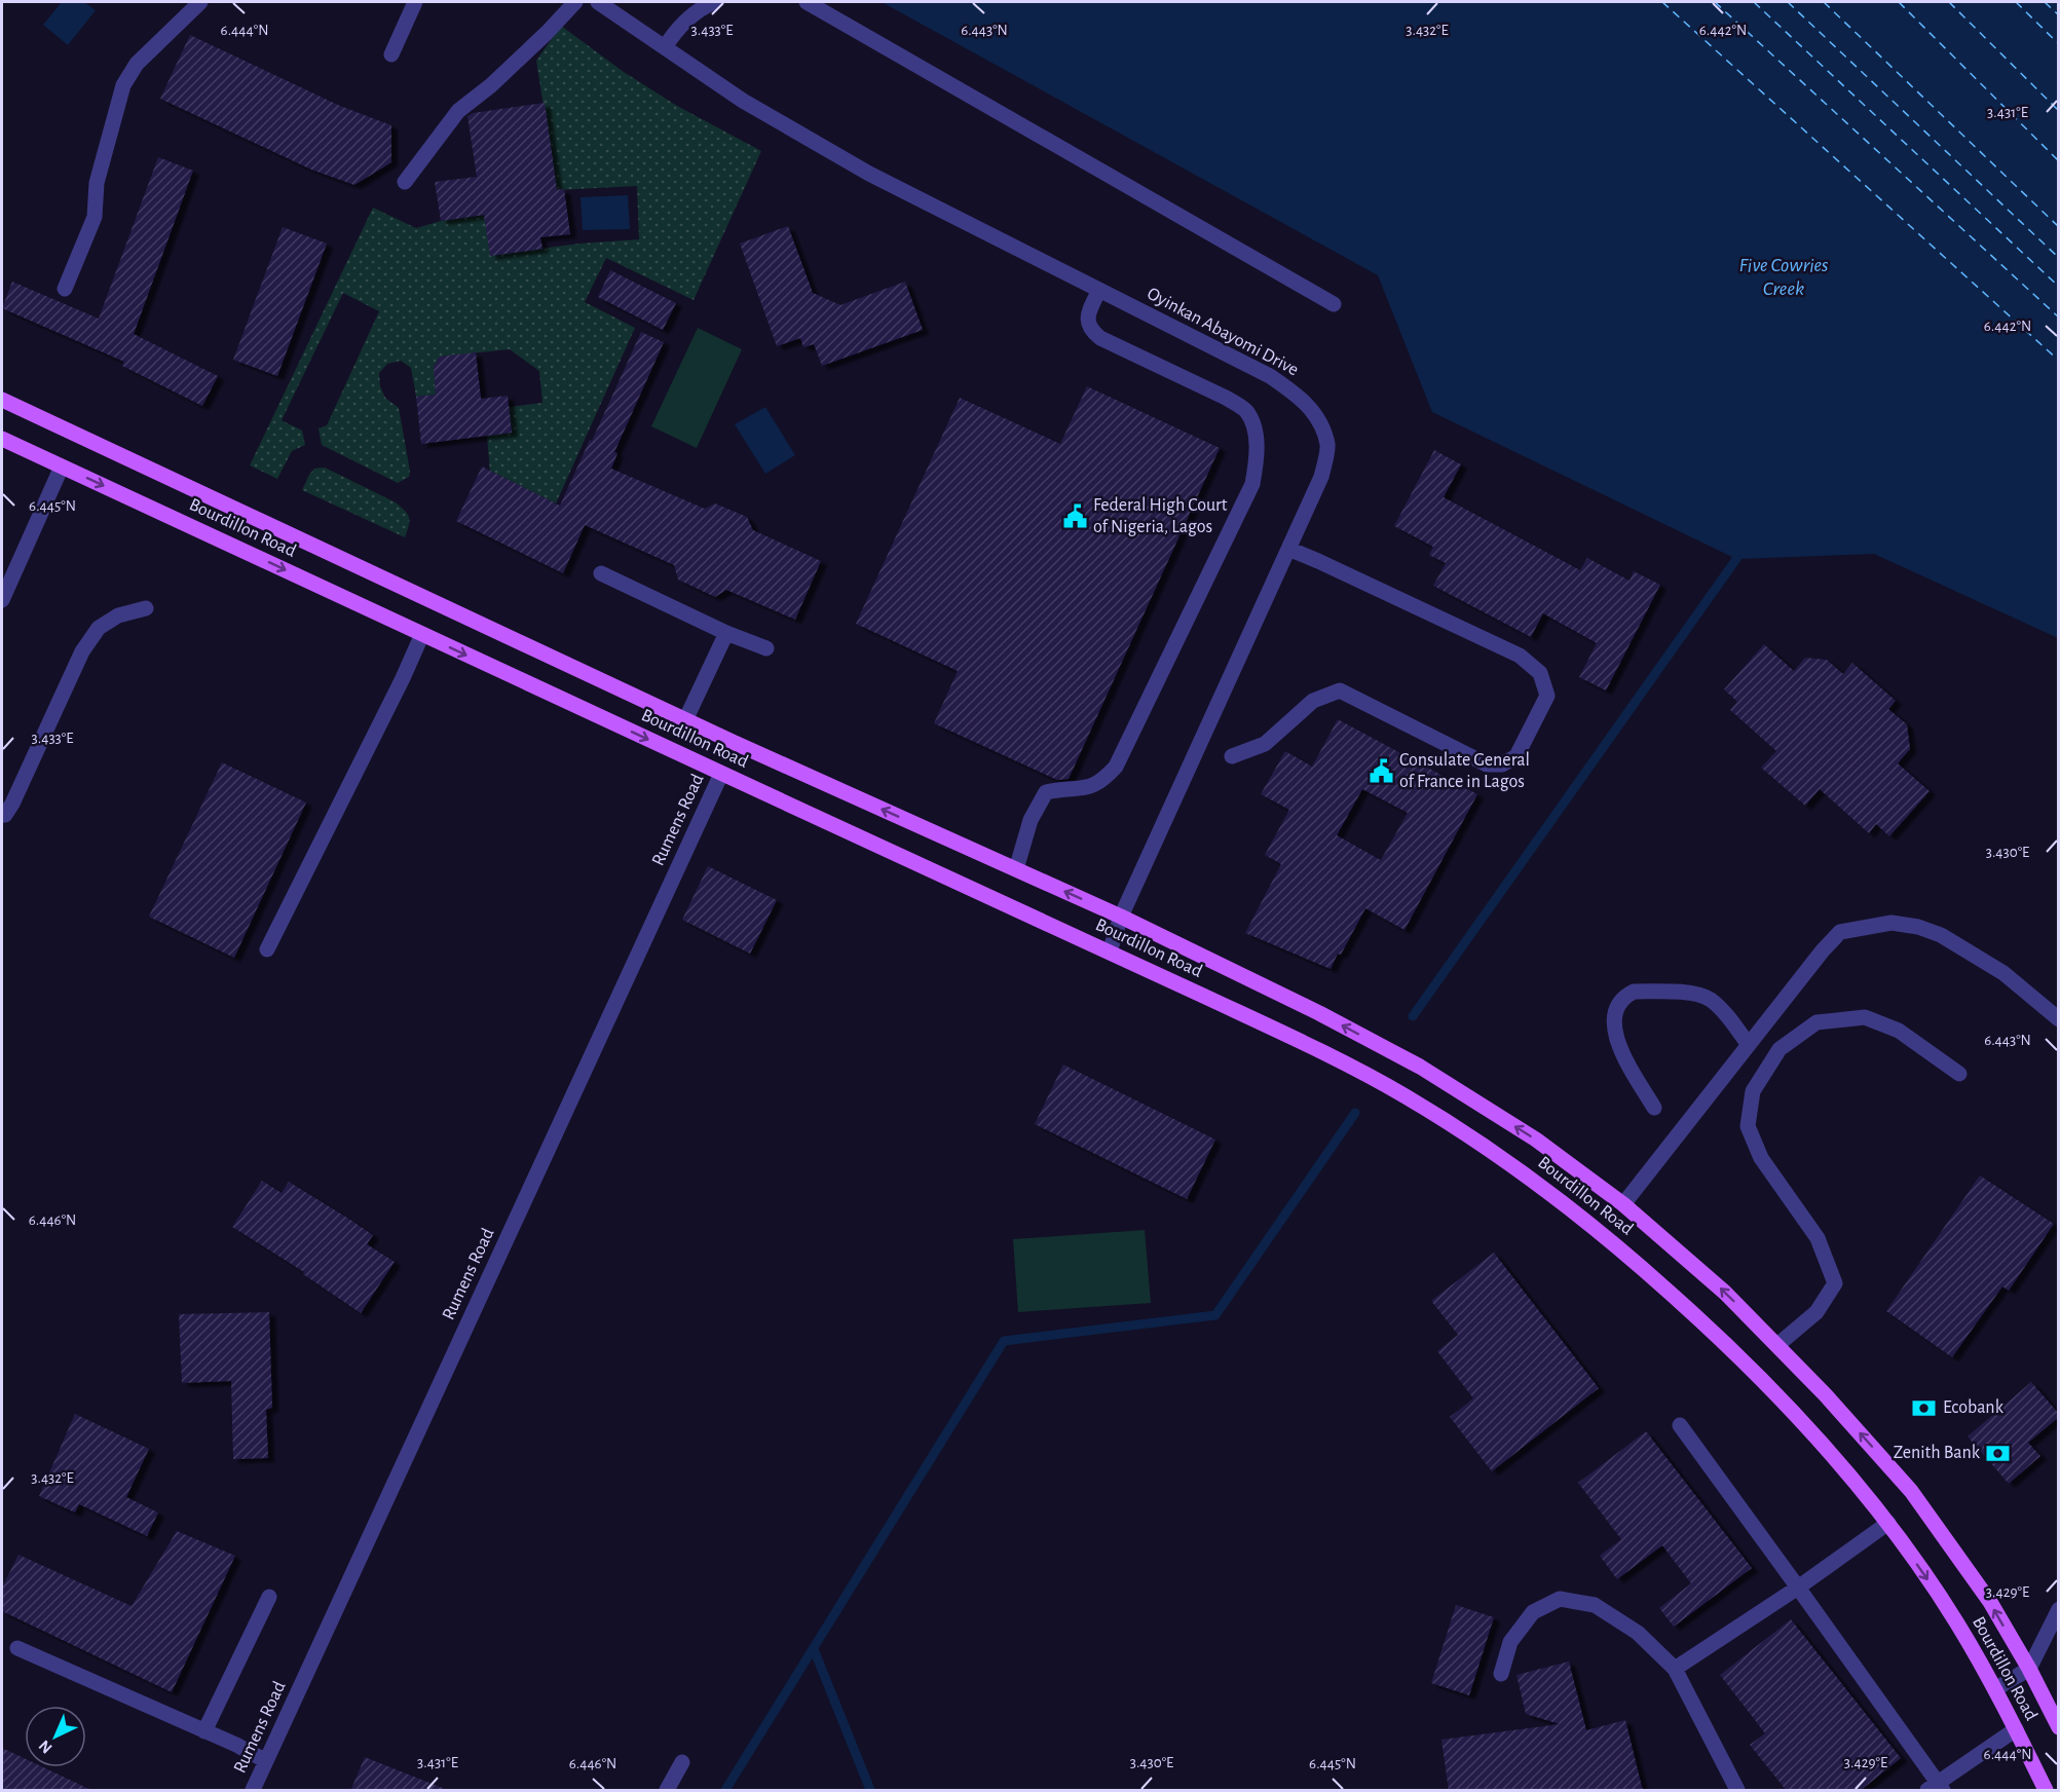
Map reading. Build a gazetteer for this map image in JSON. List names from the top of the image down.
{
  "streets": {
    "main road": ["Bourdillon Road"],
    "street": ["Oyinkan Abayomi Drive", "Rumens Road"]
  },
  "crossings": [
    ["Oyinkan Abayomi Drive", "Bourdillon Road"],
    ["Bourdillon Road", "Rumens Road"]
  ],
  "water": ["Five Cowries Creek"],
  "places": {
    "public building": ["Federal High Court of Nigeria, Lagos", "Consulate General of France in Lagos"],
    "bank": ["Ecobank", "Zenith Bank"]
  },
  "north": "bottom left",
  "coordinates": [
    "6.444°N",
    "6.443°N",
    "6.442°N",
    "3.433°E",
    "3.432°E",
    "3.431°E",
    "6.445°N",
    "3.430°E",
    "6.446°N",
    "3.429°E"
  ]
}
